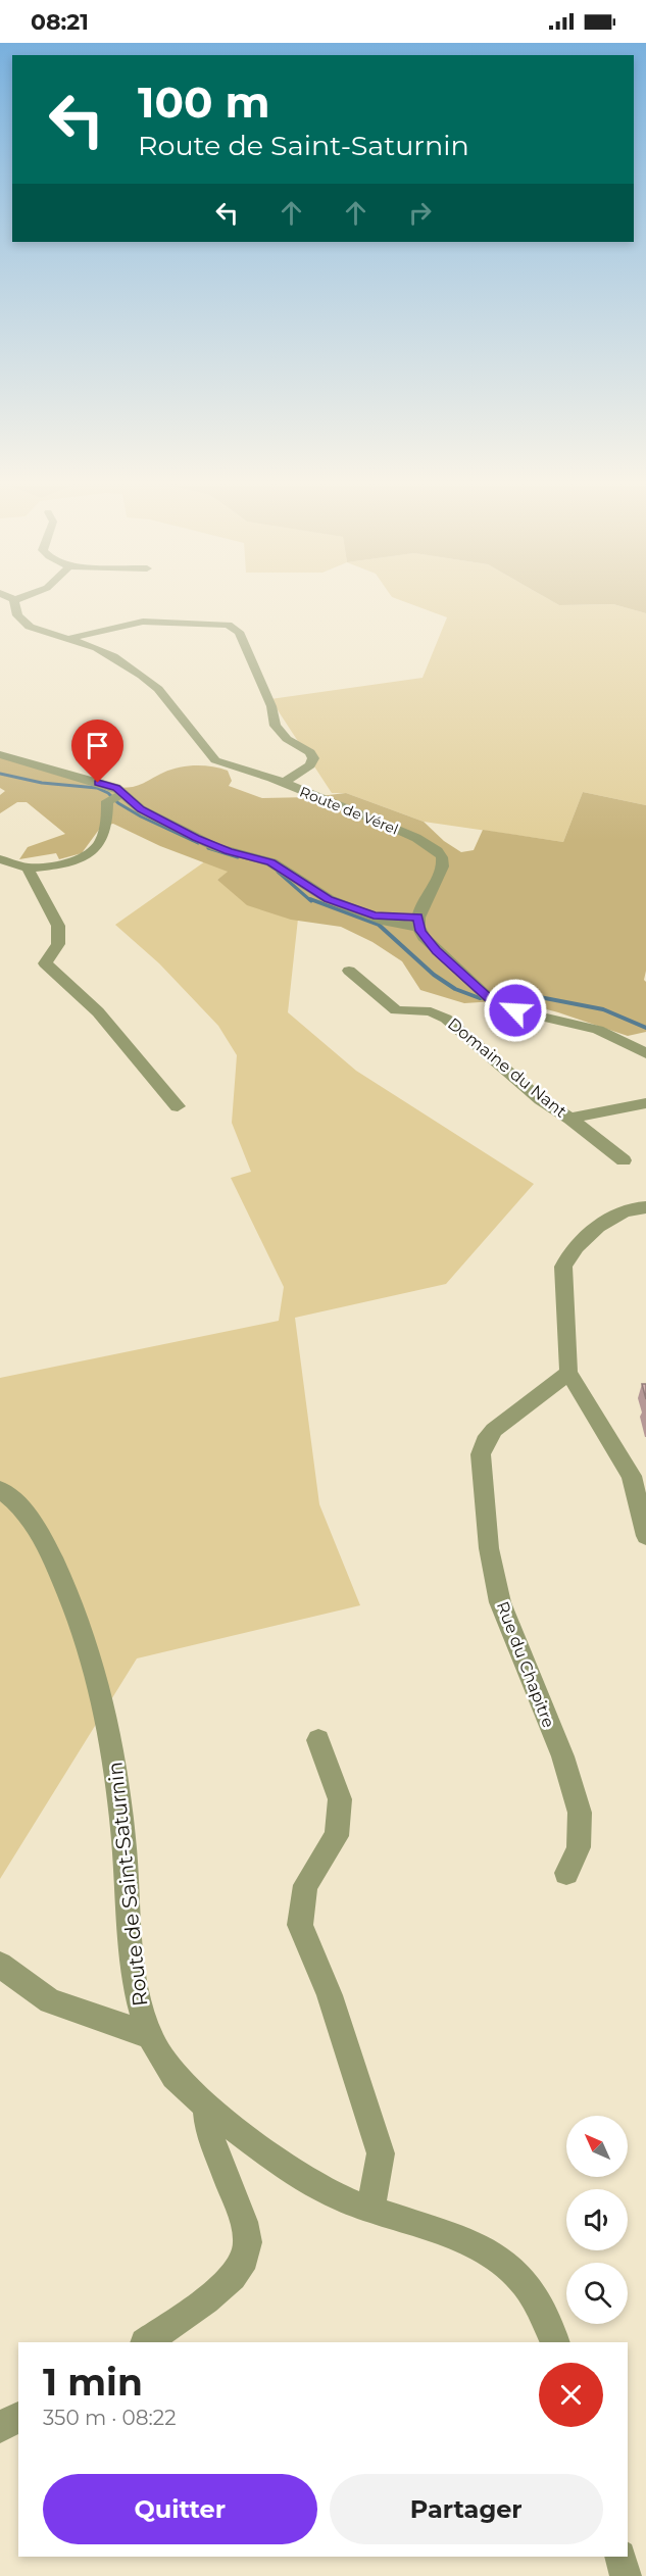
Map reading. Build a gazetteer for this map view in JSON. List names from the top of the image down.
{
  "streets": {
    "street": [
      "Route de Vérel",
      "Domaine du Nant",
      "Rue du Chapitre",
      "Route de Saint-Saturnin"
    ]
  },
  "north": "top left",
  "page": {
    "status": "08:21",
    "turn": ["100 m", "Route de Saint-Saturnin"],
    "heading": ["1 min", "350 m · 08:22"],
    "buttons": ["Quitter", "Partager"]
  }
}
